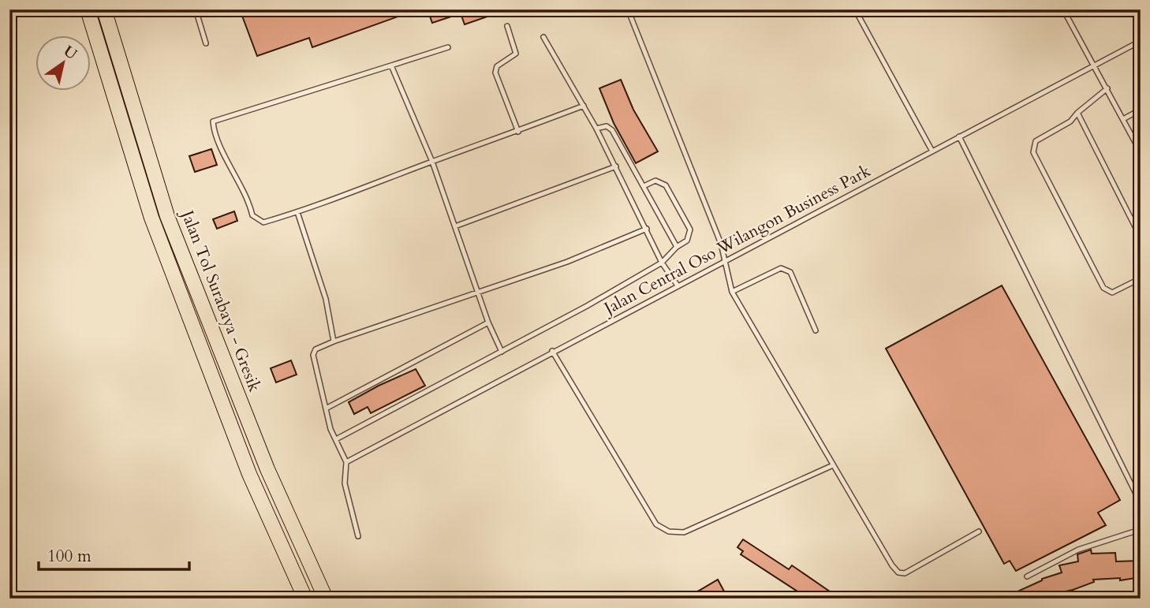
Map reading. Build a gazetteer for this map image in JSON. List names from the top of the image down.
{
  "streets": {
    "highway": ["Jalan Tol Surabaya - Gresik"],
    "lane": ["Jalan Central Oso Wilangon Business Park"]
  },
  "scale_bar": "100 m",
  "north": "top right"
}
